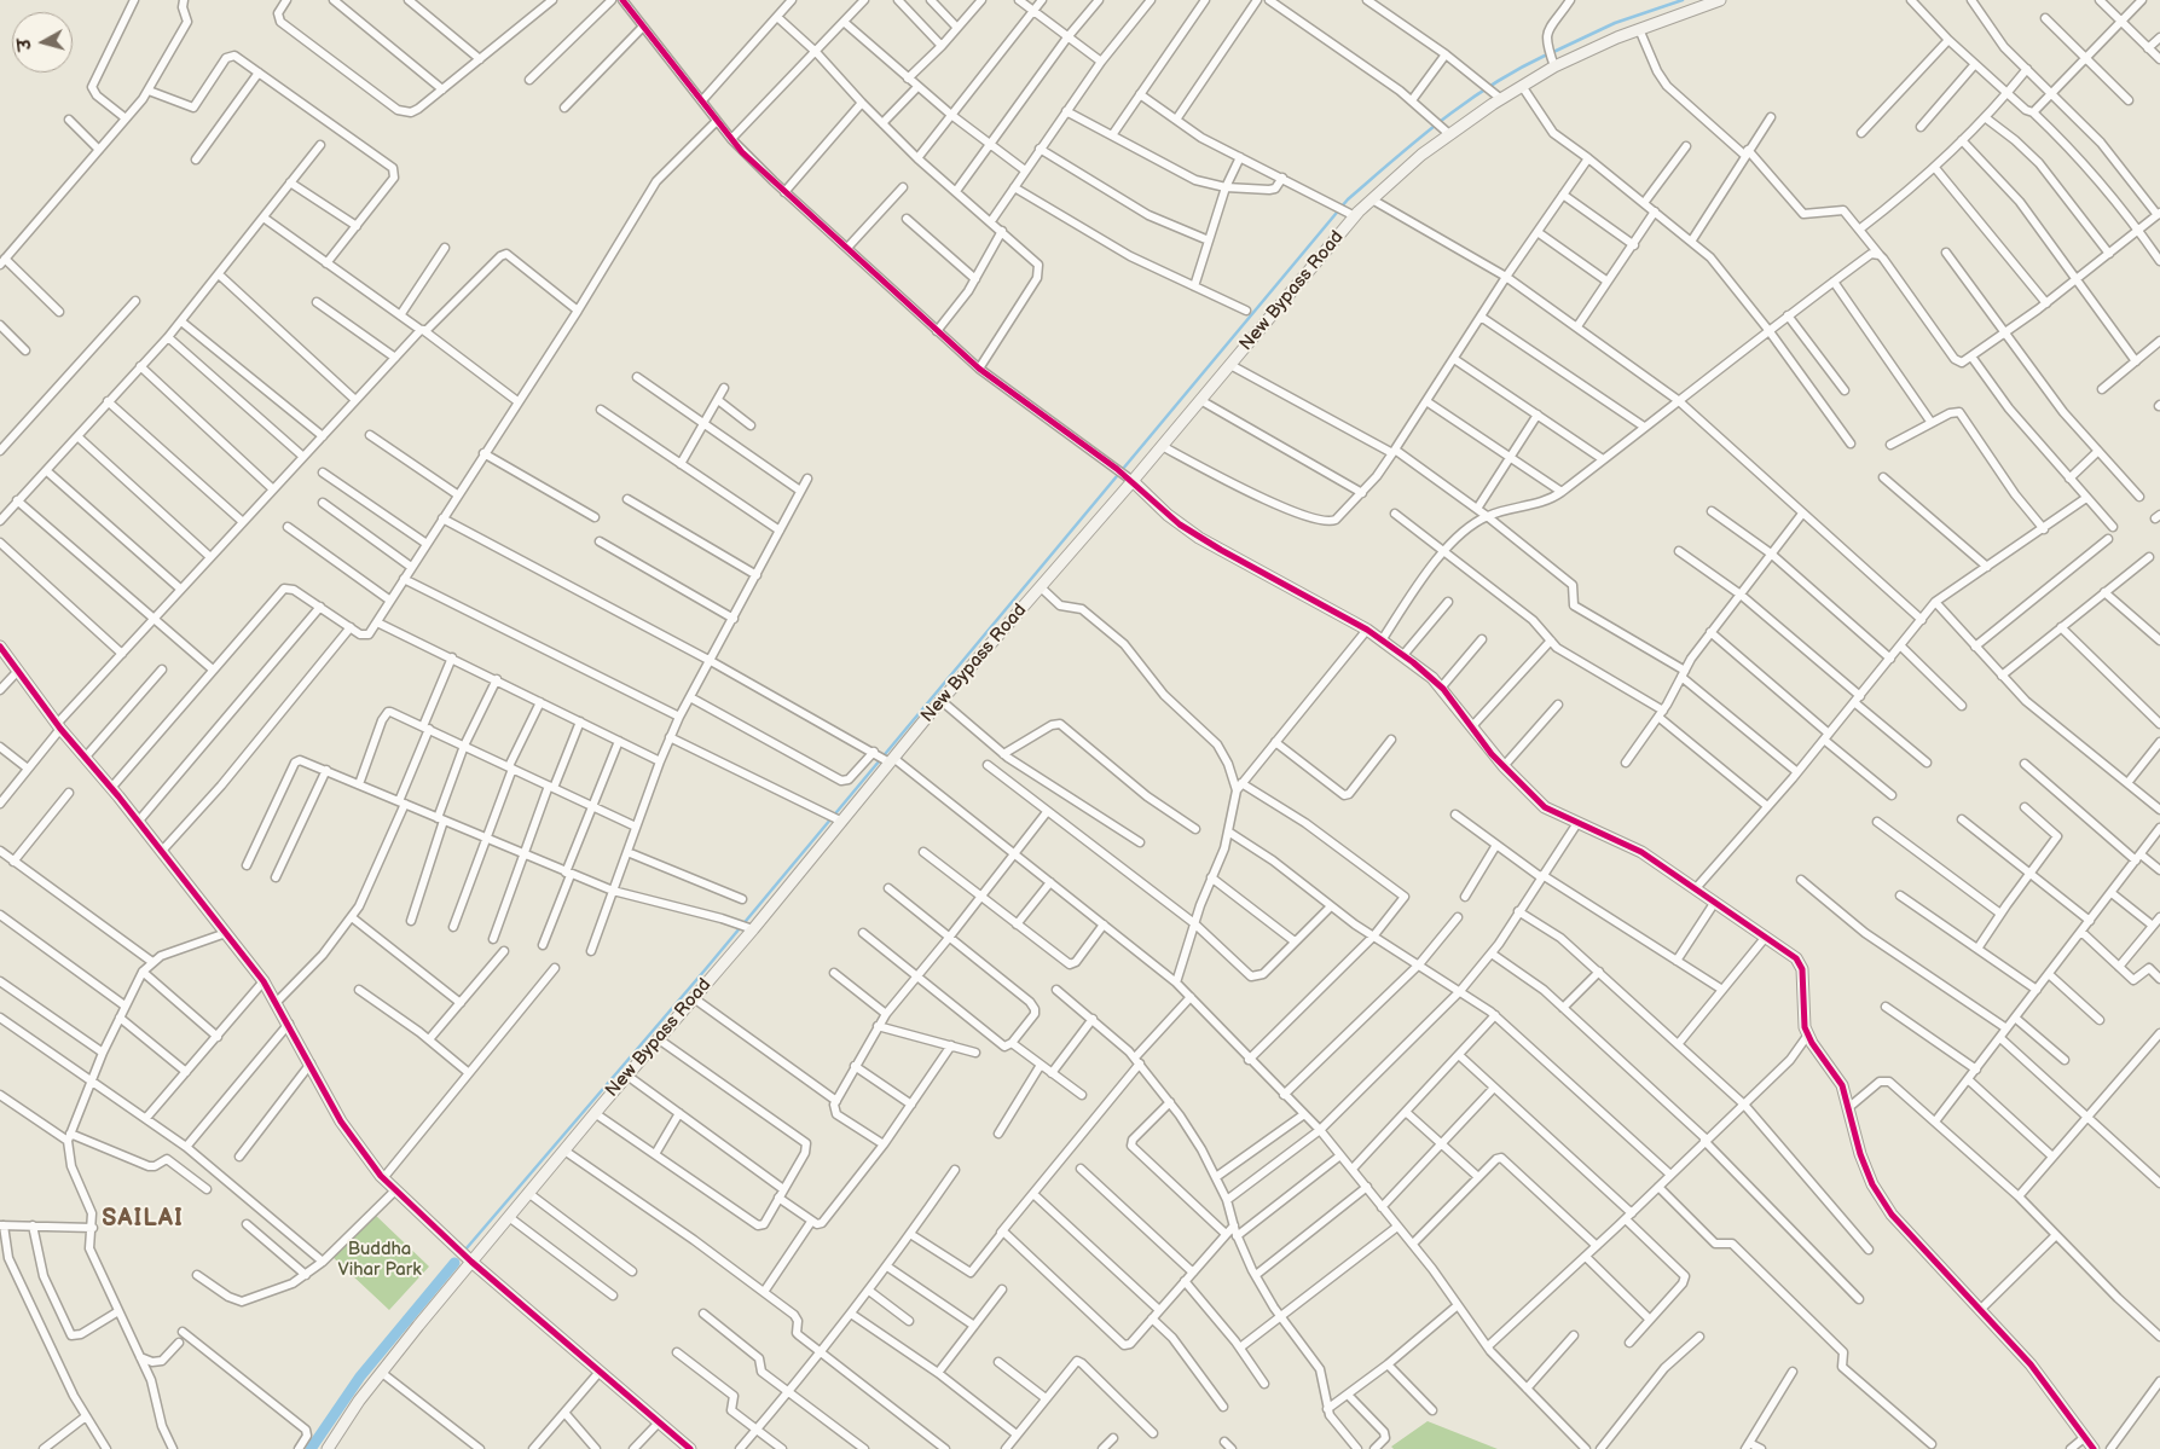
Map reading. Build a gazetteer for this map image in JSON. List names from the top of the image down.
{
  "streets": {
    "street": ["New Bypass Road"]
  },
  "districts": ["SAILAI"],
  "parks": ["Buddha Vihar Park"],
  "north": "left"
}
